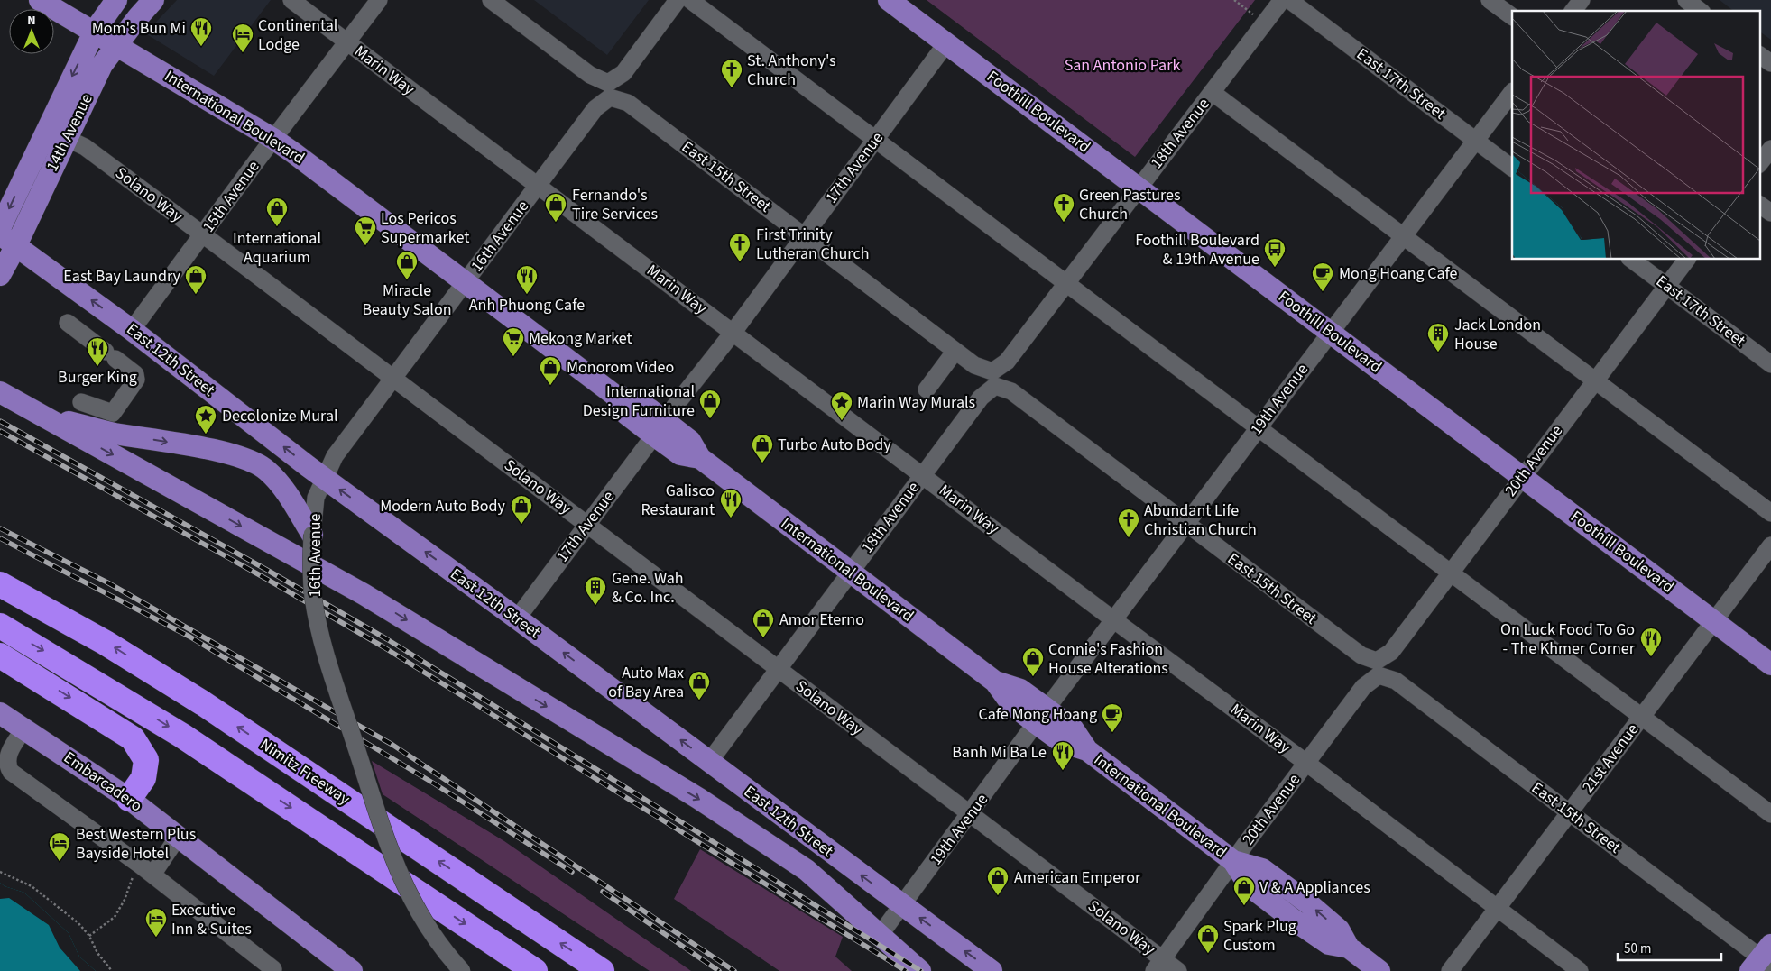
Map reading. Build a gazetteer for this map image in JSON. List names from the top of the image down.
{
  "streets": {
    "highway": ["Nimitz Freeway"],
    "main road": [
      "Foothill Boulevard",
      "International Boulevard",
      "14th Avenue",
      "East 12th Street",
      "Embarcadero"
    ],
    "street": [
      "Marin Way",
      "East 17th Street",
      "18th Avenue",
      "17th Avenue",
      "East 15th Street",
      "Solano Way",
      "15th Avenue",
      "16th Avenue",
      "19th Avenue",
      "20th Avenue",
      "21st Avenue"
    ]
  },
  "crossings": [
    ["Marin Way", "18th Avenue"],
    ["Marin Way", "17th Avenue"],
    ["Marin Way", "15th Avenue"],
    ["Marin Way", "16th Avenue"],
    ["Marin Way", "19th Avenue"],
    ["Marin Way", "20th Avenue"],
    ["Marin Way", "21st Avenue"],
    ["East 17th Street", "19th Avenue"],
    ["East 17th Street", "20th Avenue"],
    ["Foothill Boulevard", "18th Avenue"],
    ["Foothill Boulevard", "17th Avenue"],
    ["Foothill Boulevard", "19th Avenue"],
    ["Foothill Boulevard", "20th Avenue"],
    ["Foothill Boulevard", "21st Avenue"],
    ["International Boulevard", "14th Avenue"],
    ["International Boulevard", "18th Avenue"],
    ["International Boulevard", "17th Avenue"],
    ["International Boulevard", "15th Avenue"],
    ["International Boulevard", "16th Avenue"],
    ["International Boulevard", "19th Avenue"],
    ["International Boulevard", "20th Avenue"],
    ["14th Avenue", "Solano Way"],
    ["14th Avenue", "East 12th Street"],
    ["18th Avenue", "East 15th Street"],
    ["18th Avenue", "Solano Way"],
    ["18th Avenue", "East 12th Street"],
    ["17th Avenue", "East 15th Street"],
    ["17th Avenue", "Solano Way"],
    ["17th Avenue", "East 12th Street"],
    ["East 15th Street", "16th Avenue"],
    ["East 15th Street", "19th Avenue"],
    ["East 15th Street", "20th Avenue"],
    ["East 15th Street", "21st Avenue"],
    ["Solano Way", "15th Avenue"],
    ["Solano Way", "16th Avenue"],
    ["Solano Way", "19th Avenue"],
    ["Solano Way", "20th Avenue"],
    ["15th Avenue", "East 12th Street"],
    ["16th Avenue", "East 12th Street"],
    ["East 12th Street", "19th Avenue"]
  ],
  "parks": ["San Antonio Park"],
  "places": {
    "restaurant": [
      "Mom's Bun Mi",
      "Anh Phuong Cafe",
      "Burger King",
      "Galisco Restaurant",
      "On Luck Food To Go - The Khmer Corner",
      "Banh Mi Ba Le"
    ],
    "hotel": ["Continental Lodge", "Best Western Plus Bayside Hotel", "Executive Inn & Suites"],
    "church": [
      "St. Anthony's Church",
      "Green Pastures Church",
      "First Trinity Lutheran Church",
      "Abundant Life Christian Church"
    ],
    "shop": [
      "Fernando's Tire Services",
      "International Aquarium",
      "Miracle Beauty Salon",
      "East Bay Laundry",
      "Monorom Video",
      "International Design Furniture",
      "Turbo Auto Body",
      "Modern Auto Body",
      "Amor Eterno",
      "Connie's Fashion House Alterations",
      "Auto Max of Bay Area",
      "American Emperor",
      "V & A Appliances",
      "Spark Plug Custom"
    ],
    "supermarket": ["Los Pericos Supermarket", "Mekong Market"],
    "bus stop": ["Foothill Boulevard & 19th Avenue"],
    "cafe": ["Mong Hoang Cafe", "Cafe Mong Hoang"],
    "building": ["Jack London House", "Gene. Wah & Co. Inc."],
    "place": ["Marin Way Murals", "Decolonize Mural"]
  },
  "scale_bar": "50 m",
  "north": "top"
}
